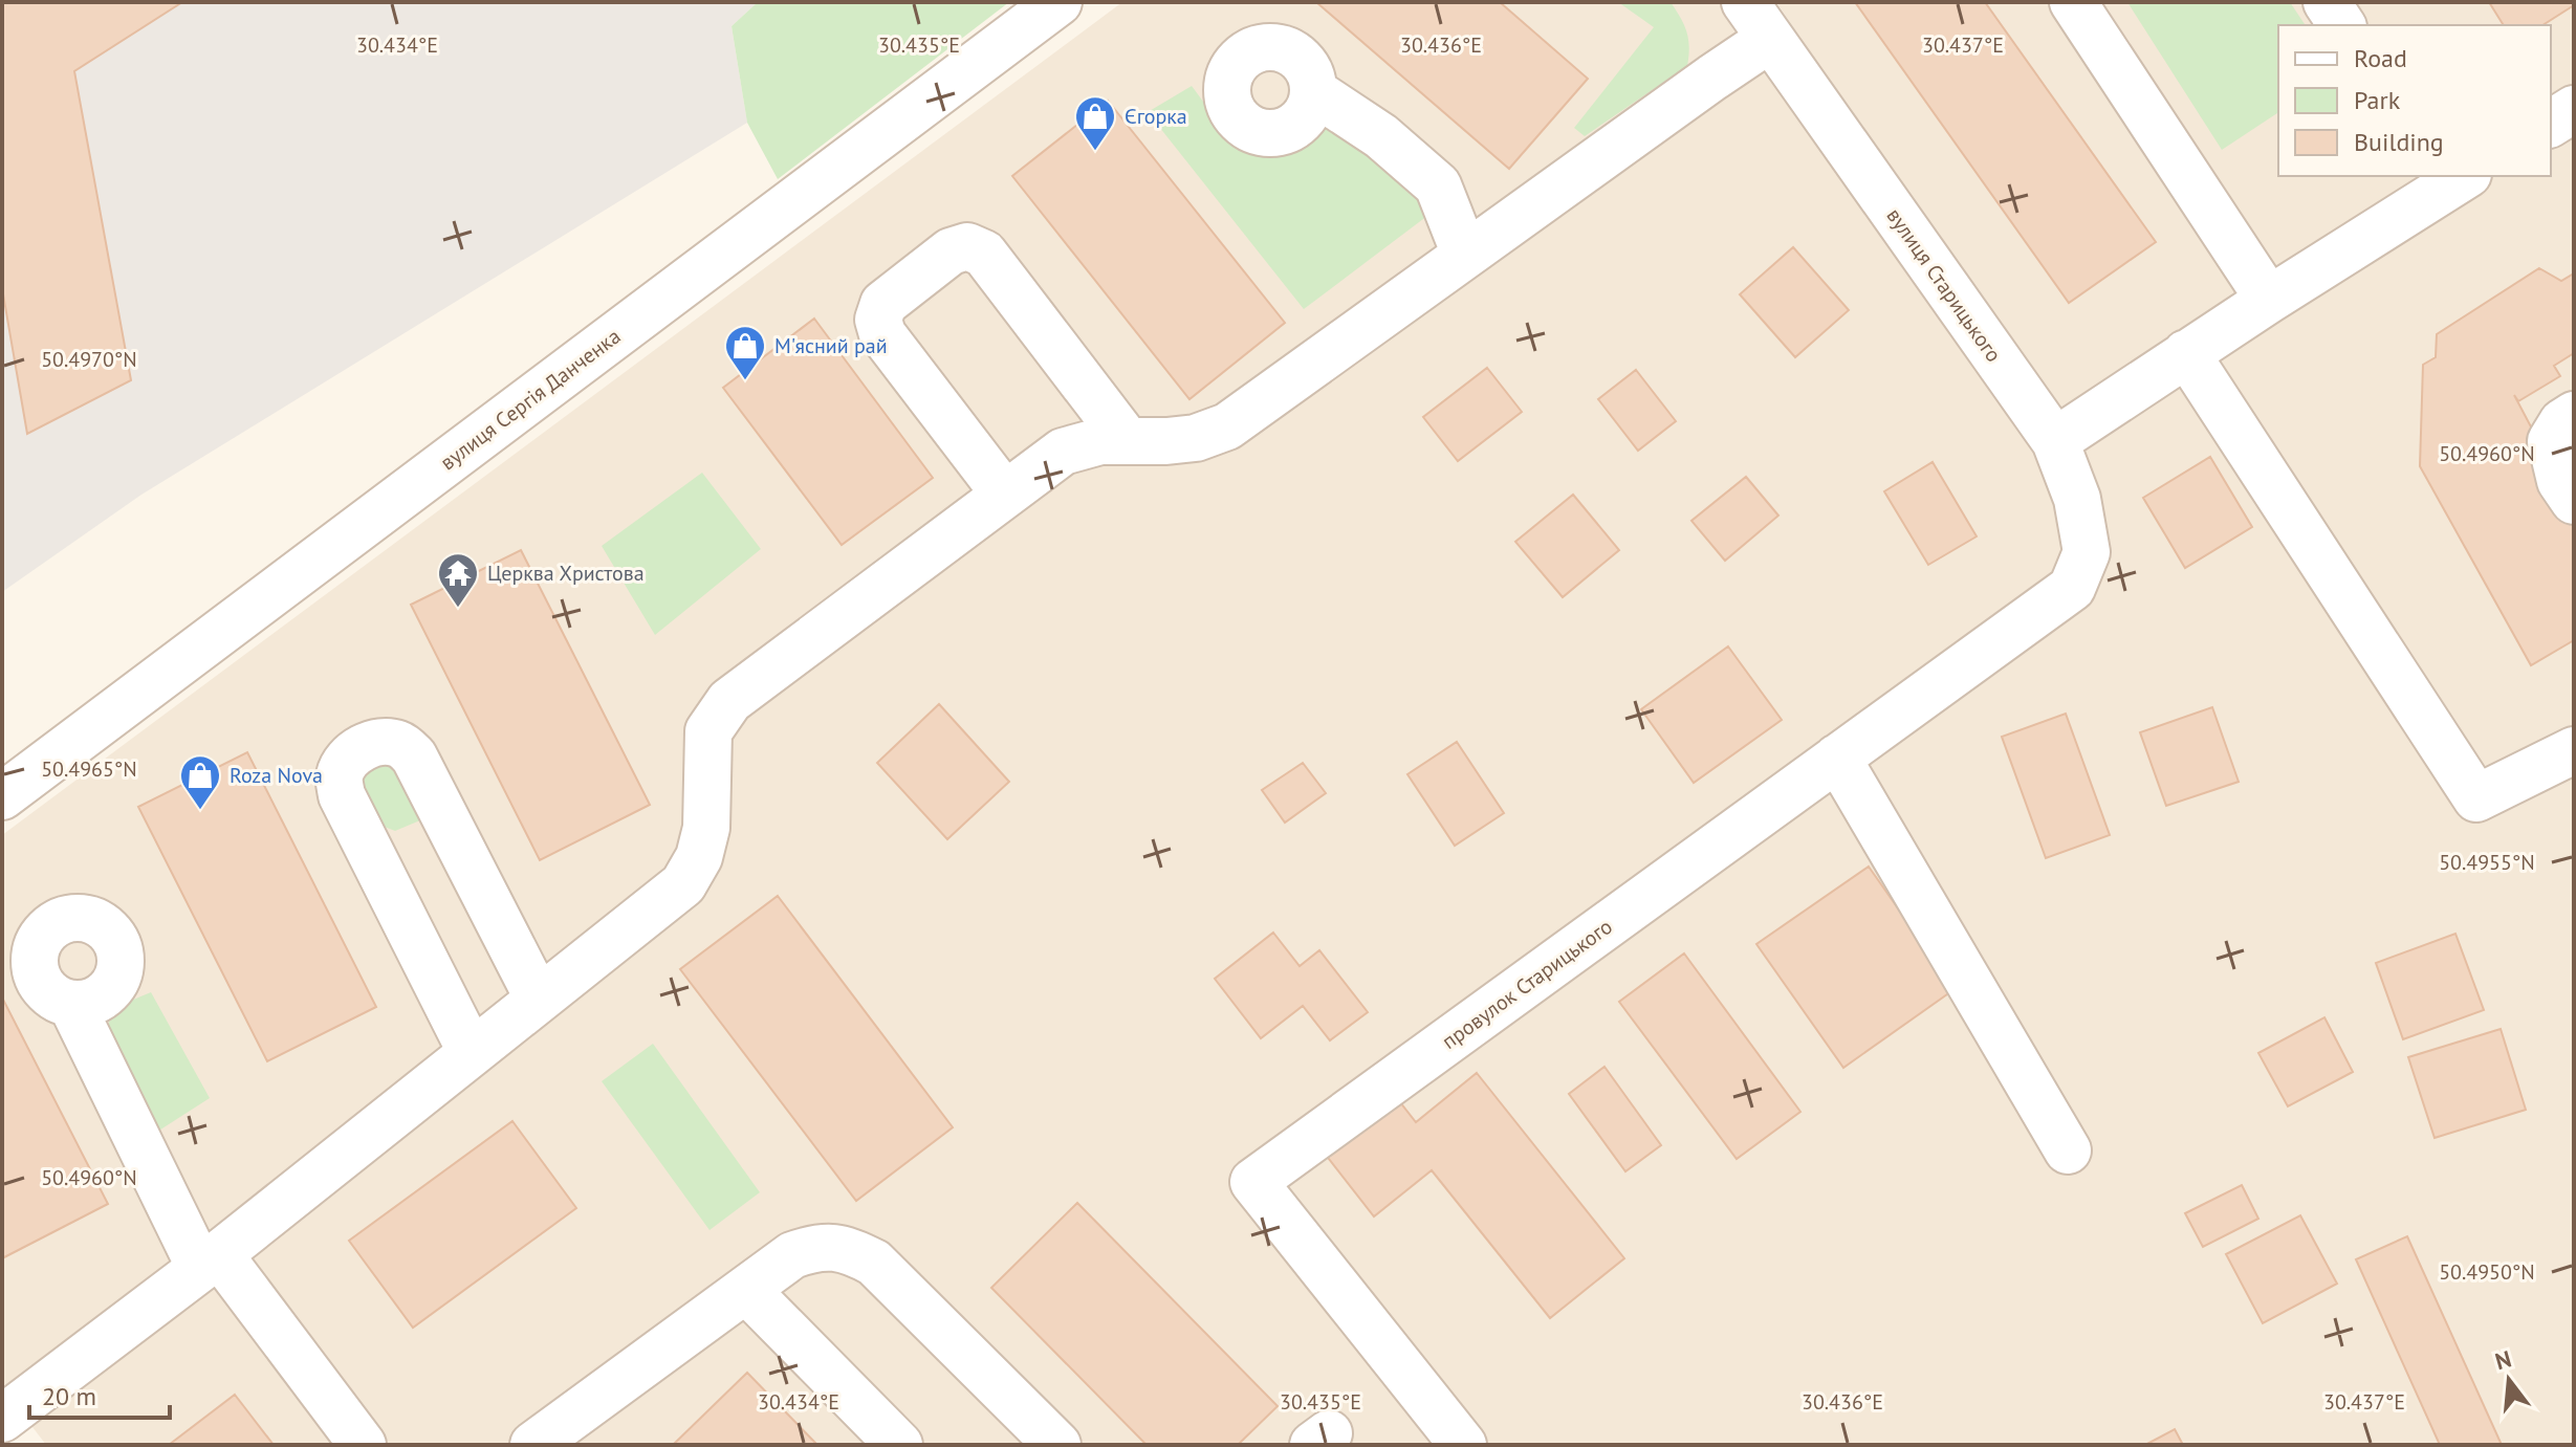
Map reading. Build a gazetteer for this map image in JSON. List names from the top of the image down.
{
  "streets": {
    "street": ["вулиця Старицького", "вулиця Сергія Данченка", "провулок Старицького"]
  },
  "crossings": [
    ["вулиця Старицького", "провулок Старицького"]
  ],
  "places": {
    "shop": ["Єгорка", "М'ясний рай", "Roza Nova"],
    "temple": ["Церква Христова"]
  },
  "legend": ["Road", "Park", "Building"],
  "scale_bar": "20 m",
  "north": "top",
  "coordinates": [
    "30.434°E",
    "30.435°E",
    "30.436°E",
    "30.437°E",
    "50.4970°N",
    "50.4960°N",
    "50.4965°N",
    "50.4955°N",
    "50.4950°N"
  ]
}
